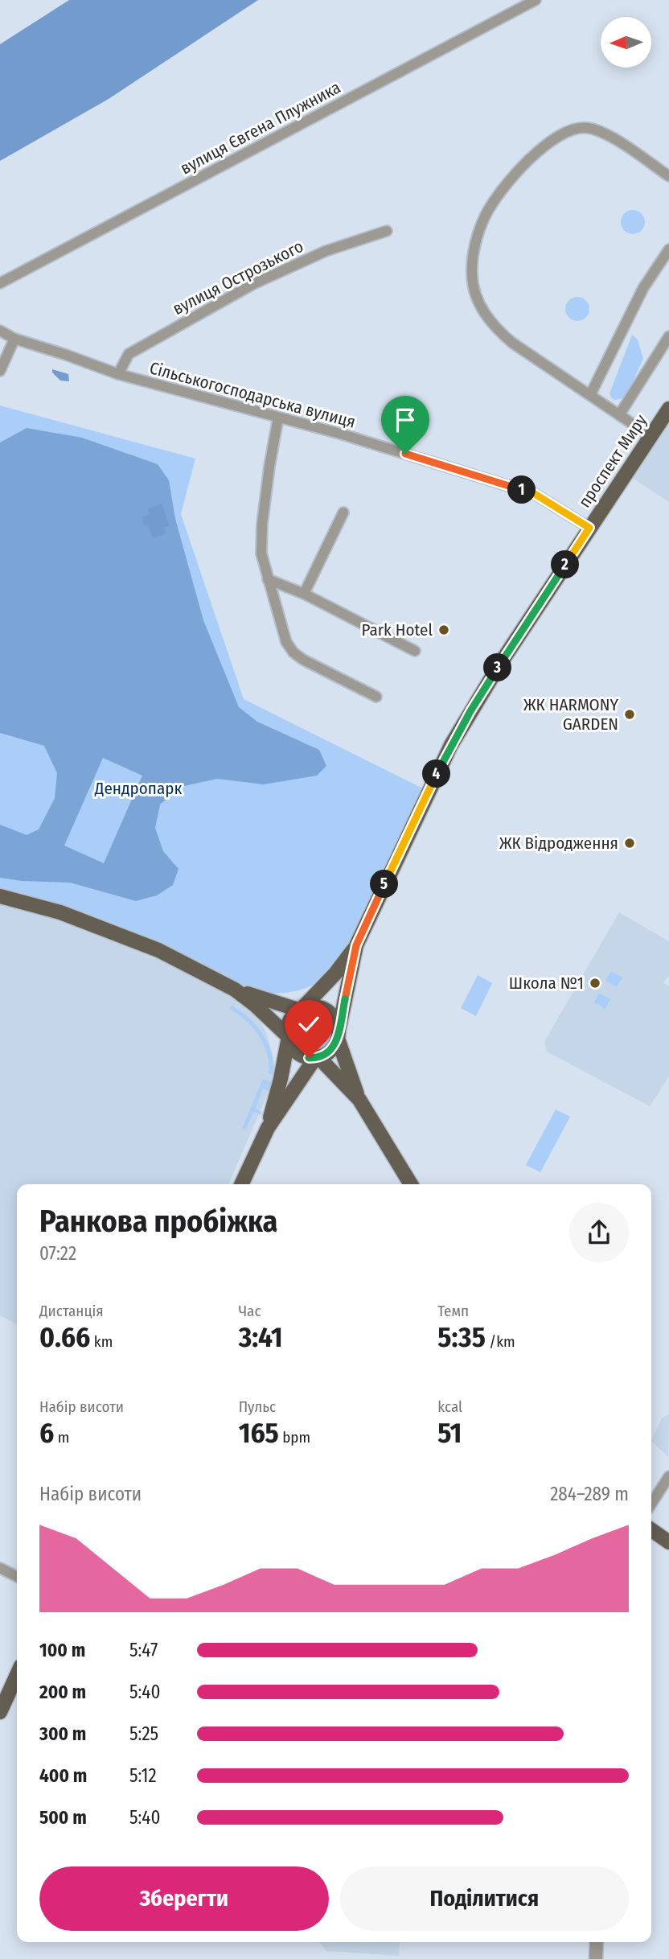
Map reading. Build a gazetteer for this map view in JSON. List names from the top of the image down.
{
  "streets": {
    "main road": ["проспект Миру"],
    "street": ["вулиця Євгена Плужника", "вулиця Острозького", "Сільськогосподарська вулиця"]
  },
  "crossings": [
    ["вулиця Острозького", "Сільськогосподарська вулиця"],
    ["Сільськогосподарська вулиця", "проспект Миру"]
  ],
  "parks": ["Дендропарк"],
  "places": [
    "Park Hotel",
    "ЖК HARMONY GARDEN",
    "ЖК Відродження",
    "Школа №1"
  ],
  "north": "left",
  "page": {
    "pins": [
      "1",
      "2",
      "3",
      "4",
      "5"
    ],
    "heading": ["Ранкова пробіжка", "07:22"],
    "stats": [
      ["Дистанція", "0.66 km"],
      ["Час", "3:41"],
      ["Темп", "5:35 /km"],
      ["Набір висоти", "6 m"],
      ["Пульс", "165 bpm"],
      ["kcal", "51"]
    ],
    "chart": ["Набір висоти", "284–289 m"],
    "list": [
      {
        "name": "100 m",
        "note": "5:47"
      },
      {
        "name": "200 m",
        "note": "5:40"
      },
      {
        "name": "300 m",
        "note": "5:25"
      },
      {
        "name": "400 m",
        "note": "5:12"
      },
      {
        "name": "500 m",
        "note": "5:40"
      }
    ],
    "buttons": ["Зберегти", "Поділитися"]
  }
}
